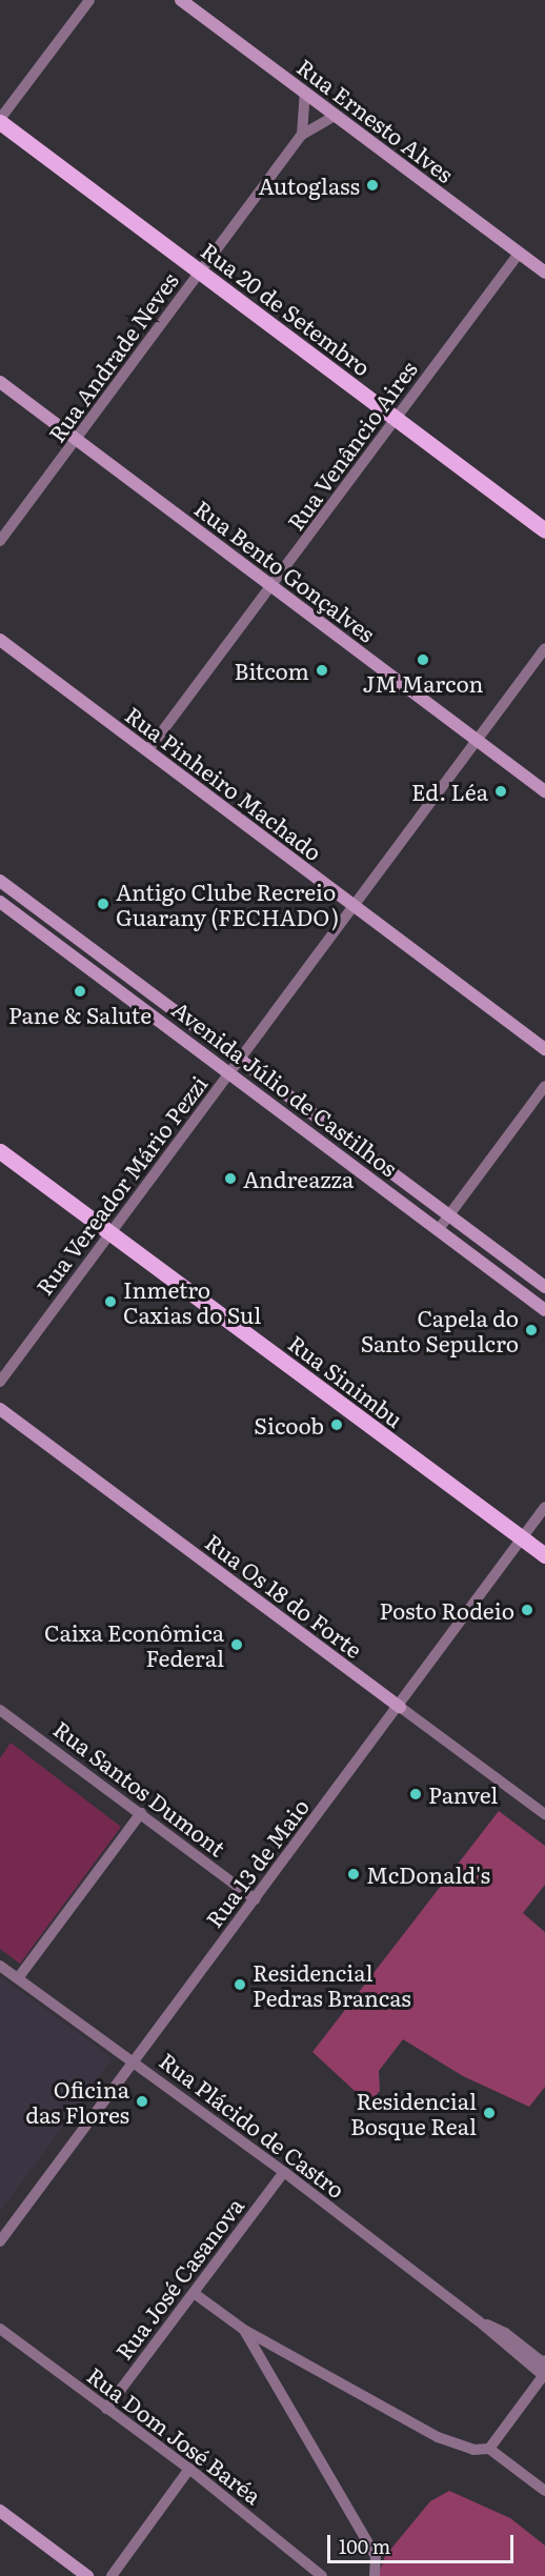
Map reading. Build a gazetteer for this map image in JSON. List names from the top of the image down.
{
  "streets": {
    "main road": ["Rua 20 de Setembro", "Rua Sinimbu"],
    "street": [
      "Rua Ernesto Alves",
      "Rua Andrade Neves",
      "Rua Venâncio Aires",
      "Rua Bento Gonçalves",
      "Rua Pinheiro Machado",
      "Avenida Júlio de Castilhos",
      "Rua Vereador Mário Pezzi",
      "Rua Os 18 do Forte",
      "Rua Santos Dumont",
      "Rua 13 de Maio",
      "Rua Plácido de Castro",
      "Rua José Casanova",
      "Rua Dom José Baréa"
    ]
  },
  "crossings": [
    ["Rua Ernesto Alves", "Rua Andrade Neves"],
    ["Rua Ernesto Alves", "Rua Venâncio Aires"],
    ["Rua 20 de Setembro", "Rua Andrade Neves"],
    ["Rua 20 de Setembro", "Rua Venâncio Aires"],
    ["Rua Andrade Neves", "Rua Bento Gonçalves"],
    ["Rua Venâncio Aires", "Rua Bento Gonçalves"],
    ["Rua Venâncio Aires", "Rua Pinheiro Machado"],
    ["Rua Bento Gonçalves", "Rua Vereador Mário Pezzi"],
    ["Rua Pinheiro Machado", "Rua Vereador Mário Pezzi"],
    ["Avenida Júlio de Castilhos", "Rua Vereador Mário Pezzi"],
    ["Rua Vereador Mário Pezzi", "Rua Sinimbu"],
    ["Rua Sinimbu", "Rua 13 de Maio"],
    ["Rua Os 18 do Forte", "Rua 13 de Maio"],
    ["Rua Santos Dumont", "Rua 13 de Maio"],
    ["Rua 13 de Maio", "Rua Plácido de Castro"],
    ["Rua Plácido de Castro", "Rua José Casanova"],
    ["Rua José Casanova", "Rua Dom José Baréa"]
  ],
  "places": [
    "Autoglass",
    "JM Marcon",
    "Bitcom",
    "Ed. Léa",
    "Antigo Clube Recreio Guarany (FECHADO)",
    "Pane & Salute",
    "Andreazza",
    "Inmetro Caxias do Sul",
    "Capela do Santo Sepulcro",
    "Sicoob",
    "Posto Rodeio",
    "Caixa Econômica Federal",
    "Panvel",
    "McDonald's",
    "Residencial Pedras Brancas",
    "Oficina das Flores",
    "Residencial Bosque Real"
  ],
  "scale_bar": "100 m"
}
